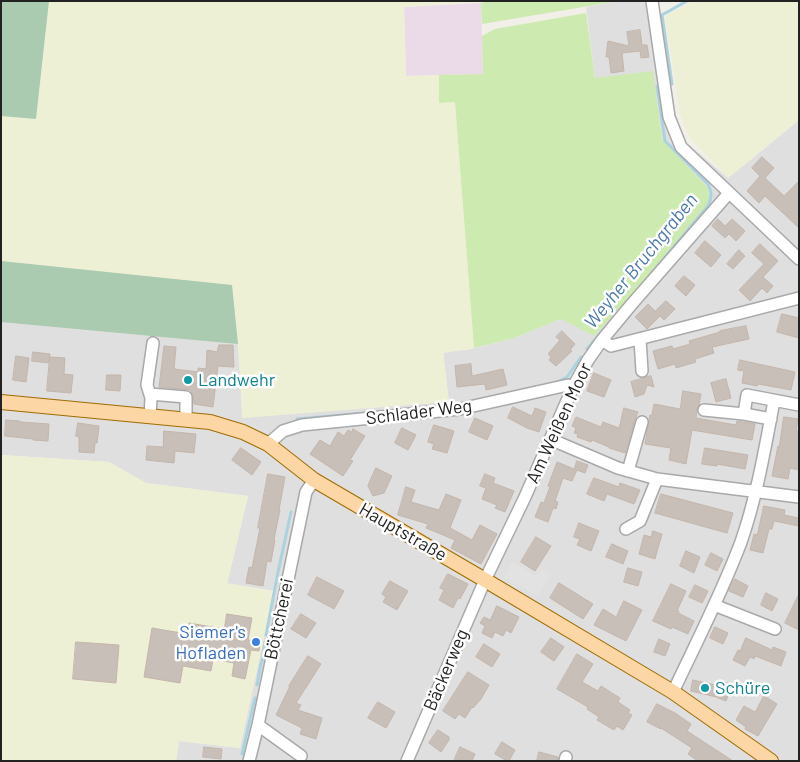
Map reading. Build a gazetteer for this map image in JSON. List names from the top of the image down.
{
  "streets": {
    "main road": ["Hauptstraße"],
    "street": [
      "Schlader Weg",
      "Am Weißen Moor",
      "Böttcherei",
      "Bäckerweg"
    ]
  },
  "crossings": [
    ["Schlader Weg", "Am Weißen Moor"],
    ["Schlader Weg", "Hauptstraße"],
    ["Am Weißen Moor", "Hauptstraße"],
    ["Am Weißen Moor", "Bäckerweg"],
    ["Hauptstraße", "Böttcherei"],
    ["Hauptstraße", "Bäckerweg"]
  ],
  "water": ["Weyher Bruchgraben"],
  "places": ["Landwehr", "Siemer's Hofladen", "Schüre"]
}
